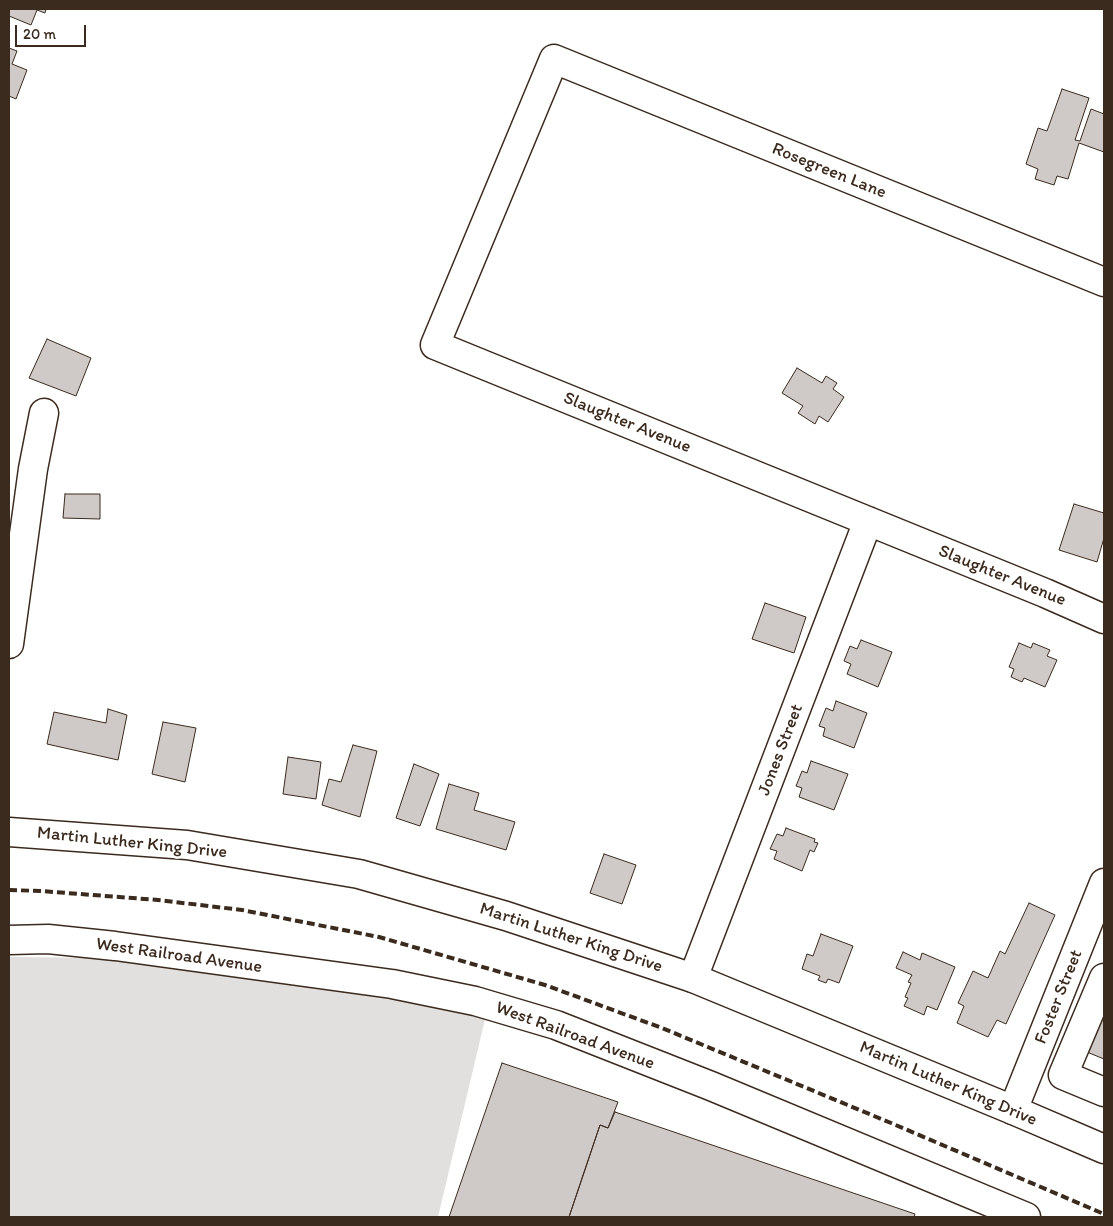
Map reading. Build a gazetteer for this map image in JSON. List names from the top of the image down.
{
  "streets": {
    "street": [
      "Rosegreen Lane",
      "Slaughter Avenue",
      "Jones Street",
      "Martin Luther King Drive",
      "West Railroad Avenue",
      "Foster Street"
    ]
  },
  "crossings": [
    ["Rosegreen Lane", "Slaughter Avenue"],
    ["Slaughter Avenue", "Jones Street"],
    ["Jones Street", "Martin Luther King Drive"],
    ["Martin Luther King Drive", "Foster Street"]
  ],
  "scale_bar": "20 m"
}
